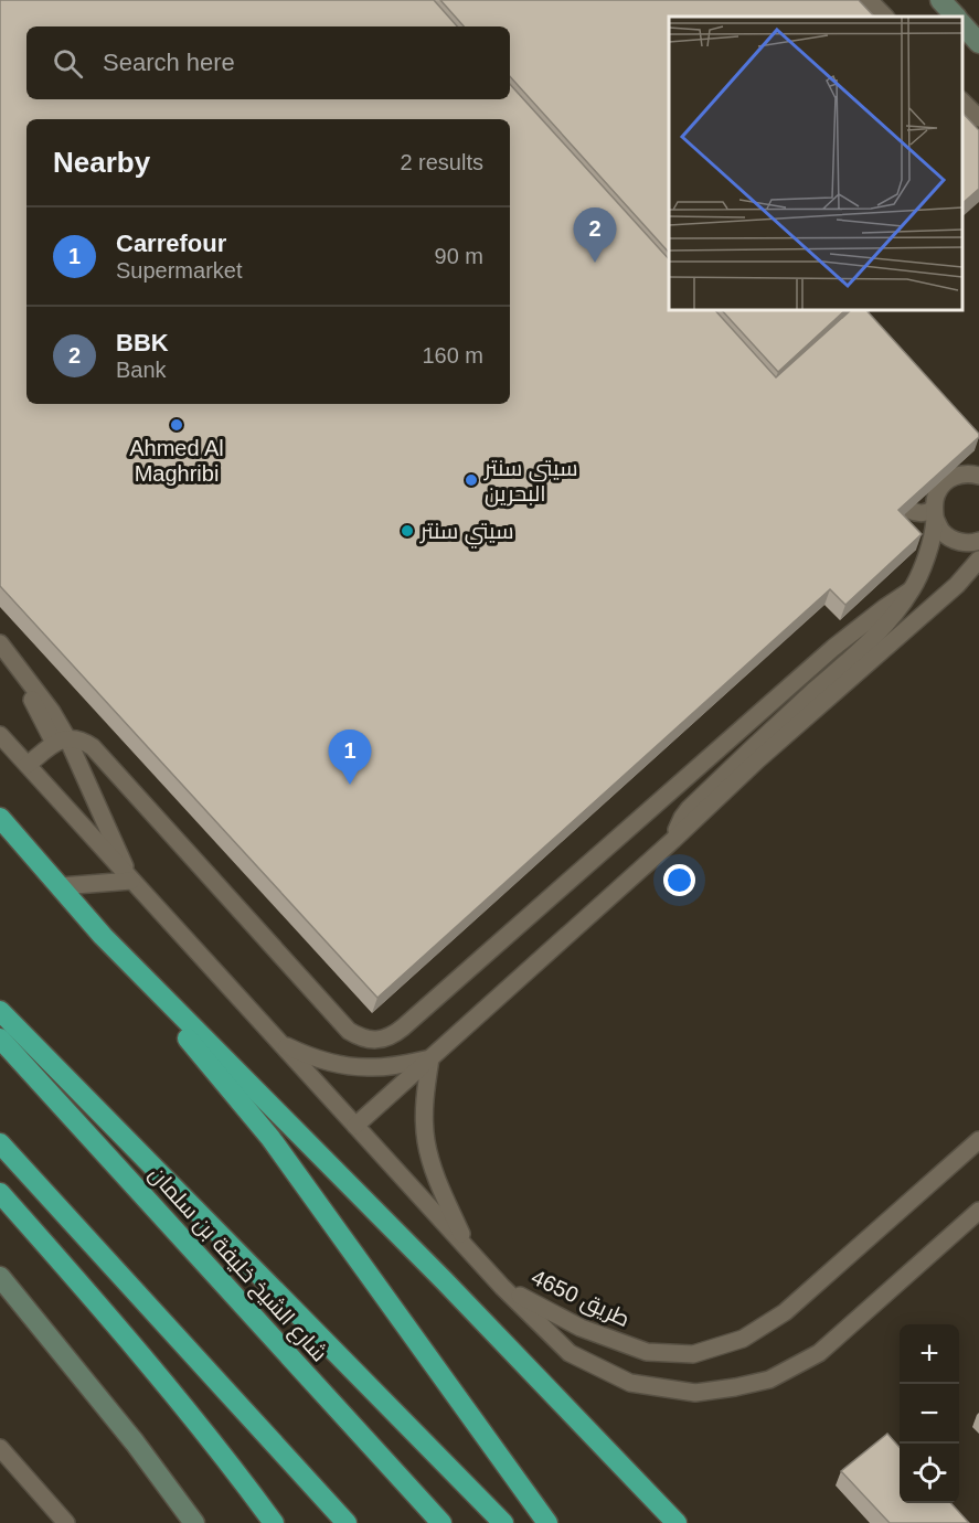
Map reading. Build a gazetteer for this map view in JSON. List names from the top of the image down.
{
  "streets": {
    "highway": ["شارع الشيخ خليفة بن سلمان"],
    "lane": ["طريق 4650"]
  },
  "places": ["Ahmed Al Maghribi", "سيتي سنتر البحرين", "سيتي سنتر"],
  "page": {
    "search": "Search here",
    "heading": ["Nearby", "2 results"],
    "list": [
      {
        "mark": "1",
        "name": "Carrefour",
        "note": "Supermarket",
        "value": "90 m"
      },
      {
        "mark": "2",
        "name": "BBK",
        "note": "Bank",
        "value": "160 m"
      }
    ],
    "pins": ["2", "1"],
    "map_buttons": ["+", "−"]
  }
}
